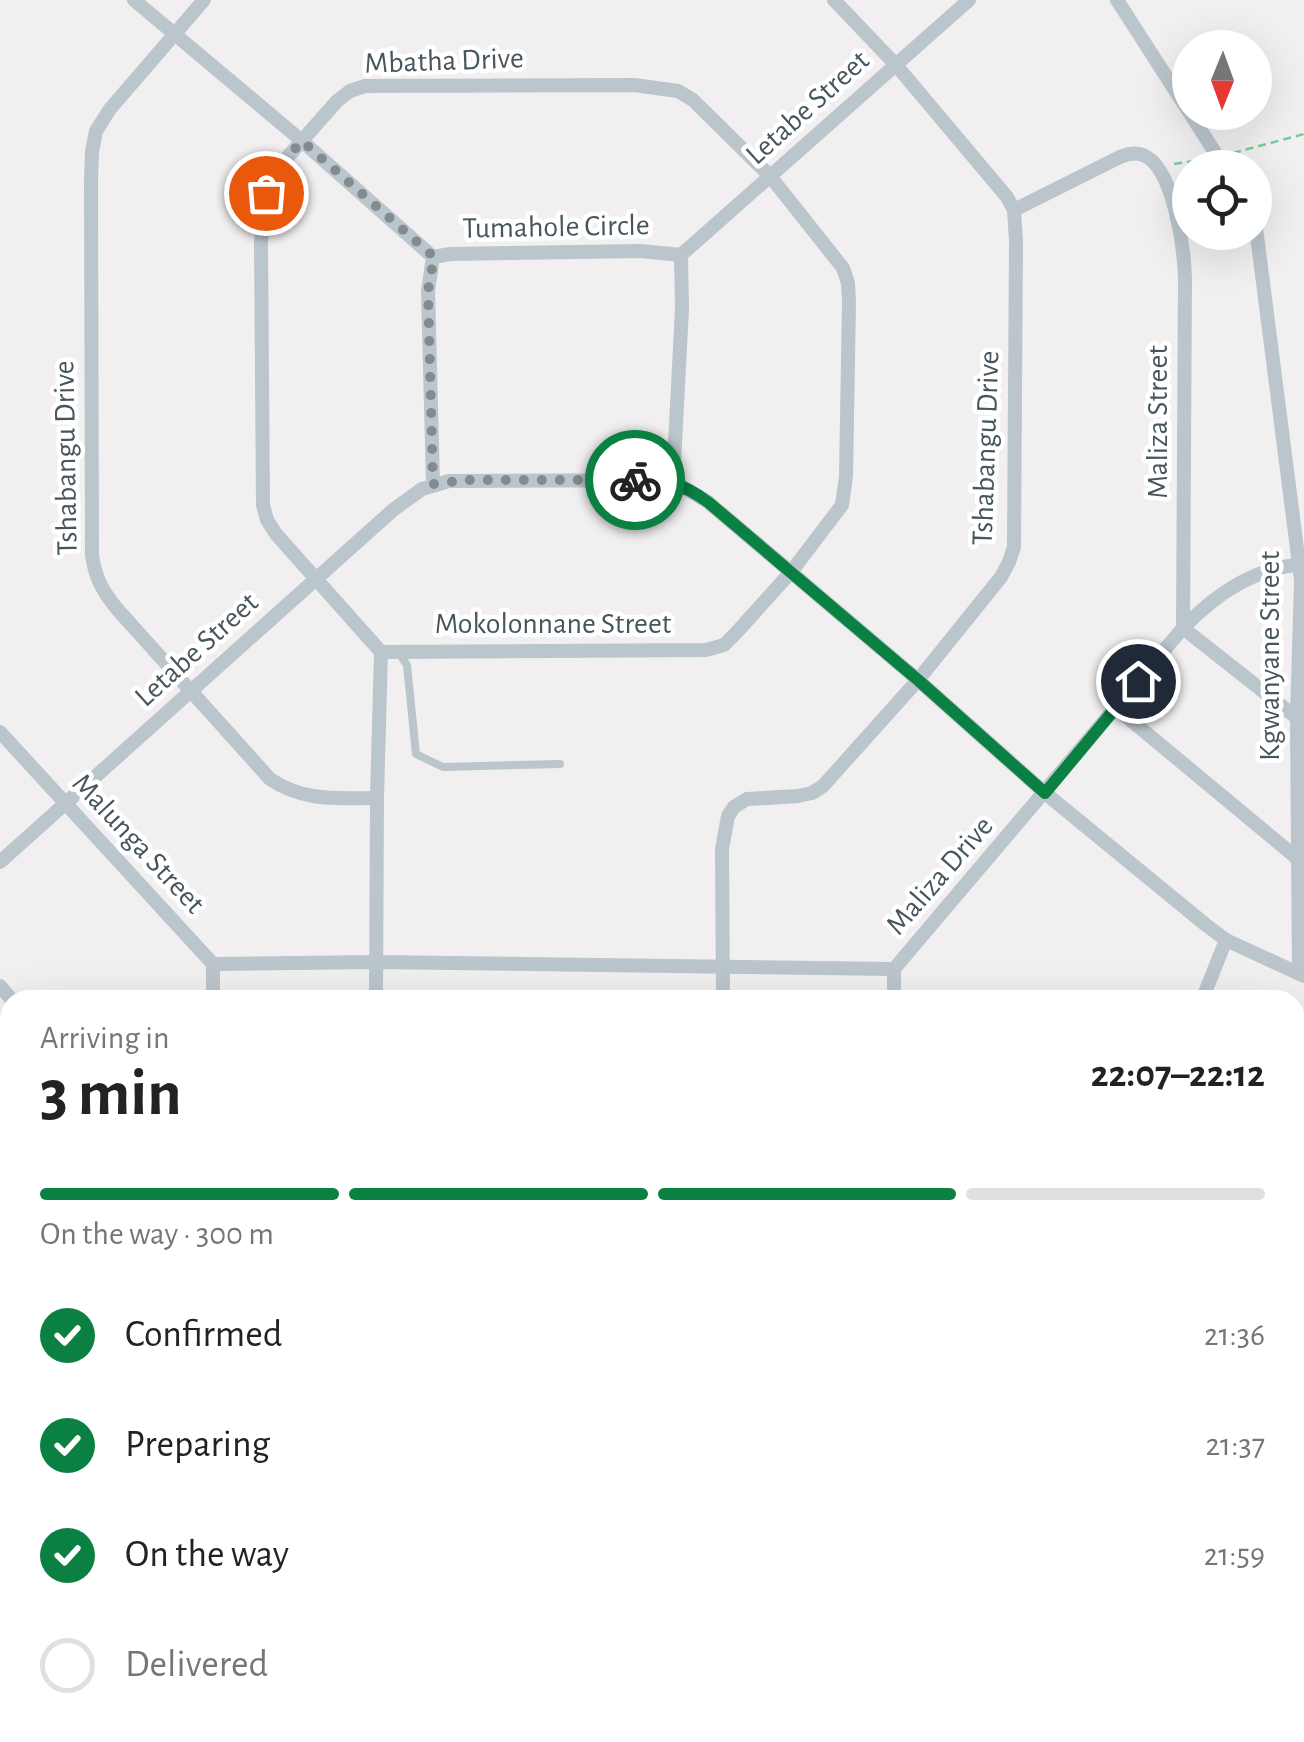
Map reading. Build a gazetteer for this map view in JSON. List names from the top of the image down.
{
  "streets": {
    "street": [
      "Mbatha Drive",
      "Letabe Street",
      "Tumahole Circle",
      "Maliza Street",
      "Tshabangu Drive",
      "Mokolonnane Street",
      "Kgwanyane Street",
      "Malunga Street",
      "Maliza Drive"
    ]
  },
  "crossings": [
    ["Mbatha Drive", "Letabe Street"],
    ["Mbatha Drive", "Mokolonnane Street"],
    ["Letabe Street", "Tumahole Circle"],
    ["Letabe Street", "Tshabangu Drive"],
    ["Letabe Street", "Malunga Street"],
    ["Maliza Street", "Tshabangu Drive"]
  ],
  "north": "bottom",
  "page": {
    "heading": ["3 min", "Arriving in", "22:07–22:12"],
    "bar": "On the way · 300 m",
    "list": [
      ["Confirmed", "21:36"],
      ["Preparing", "21:37"],
      ["On the way", "21:59"],
      "Delivered"
    ]
  }
}
